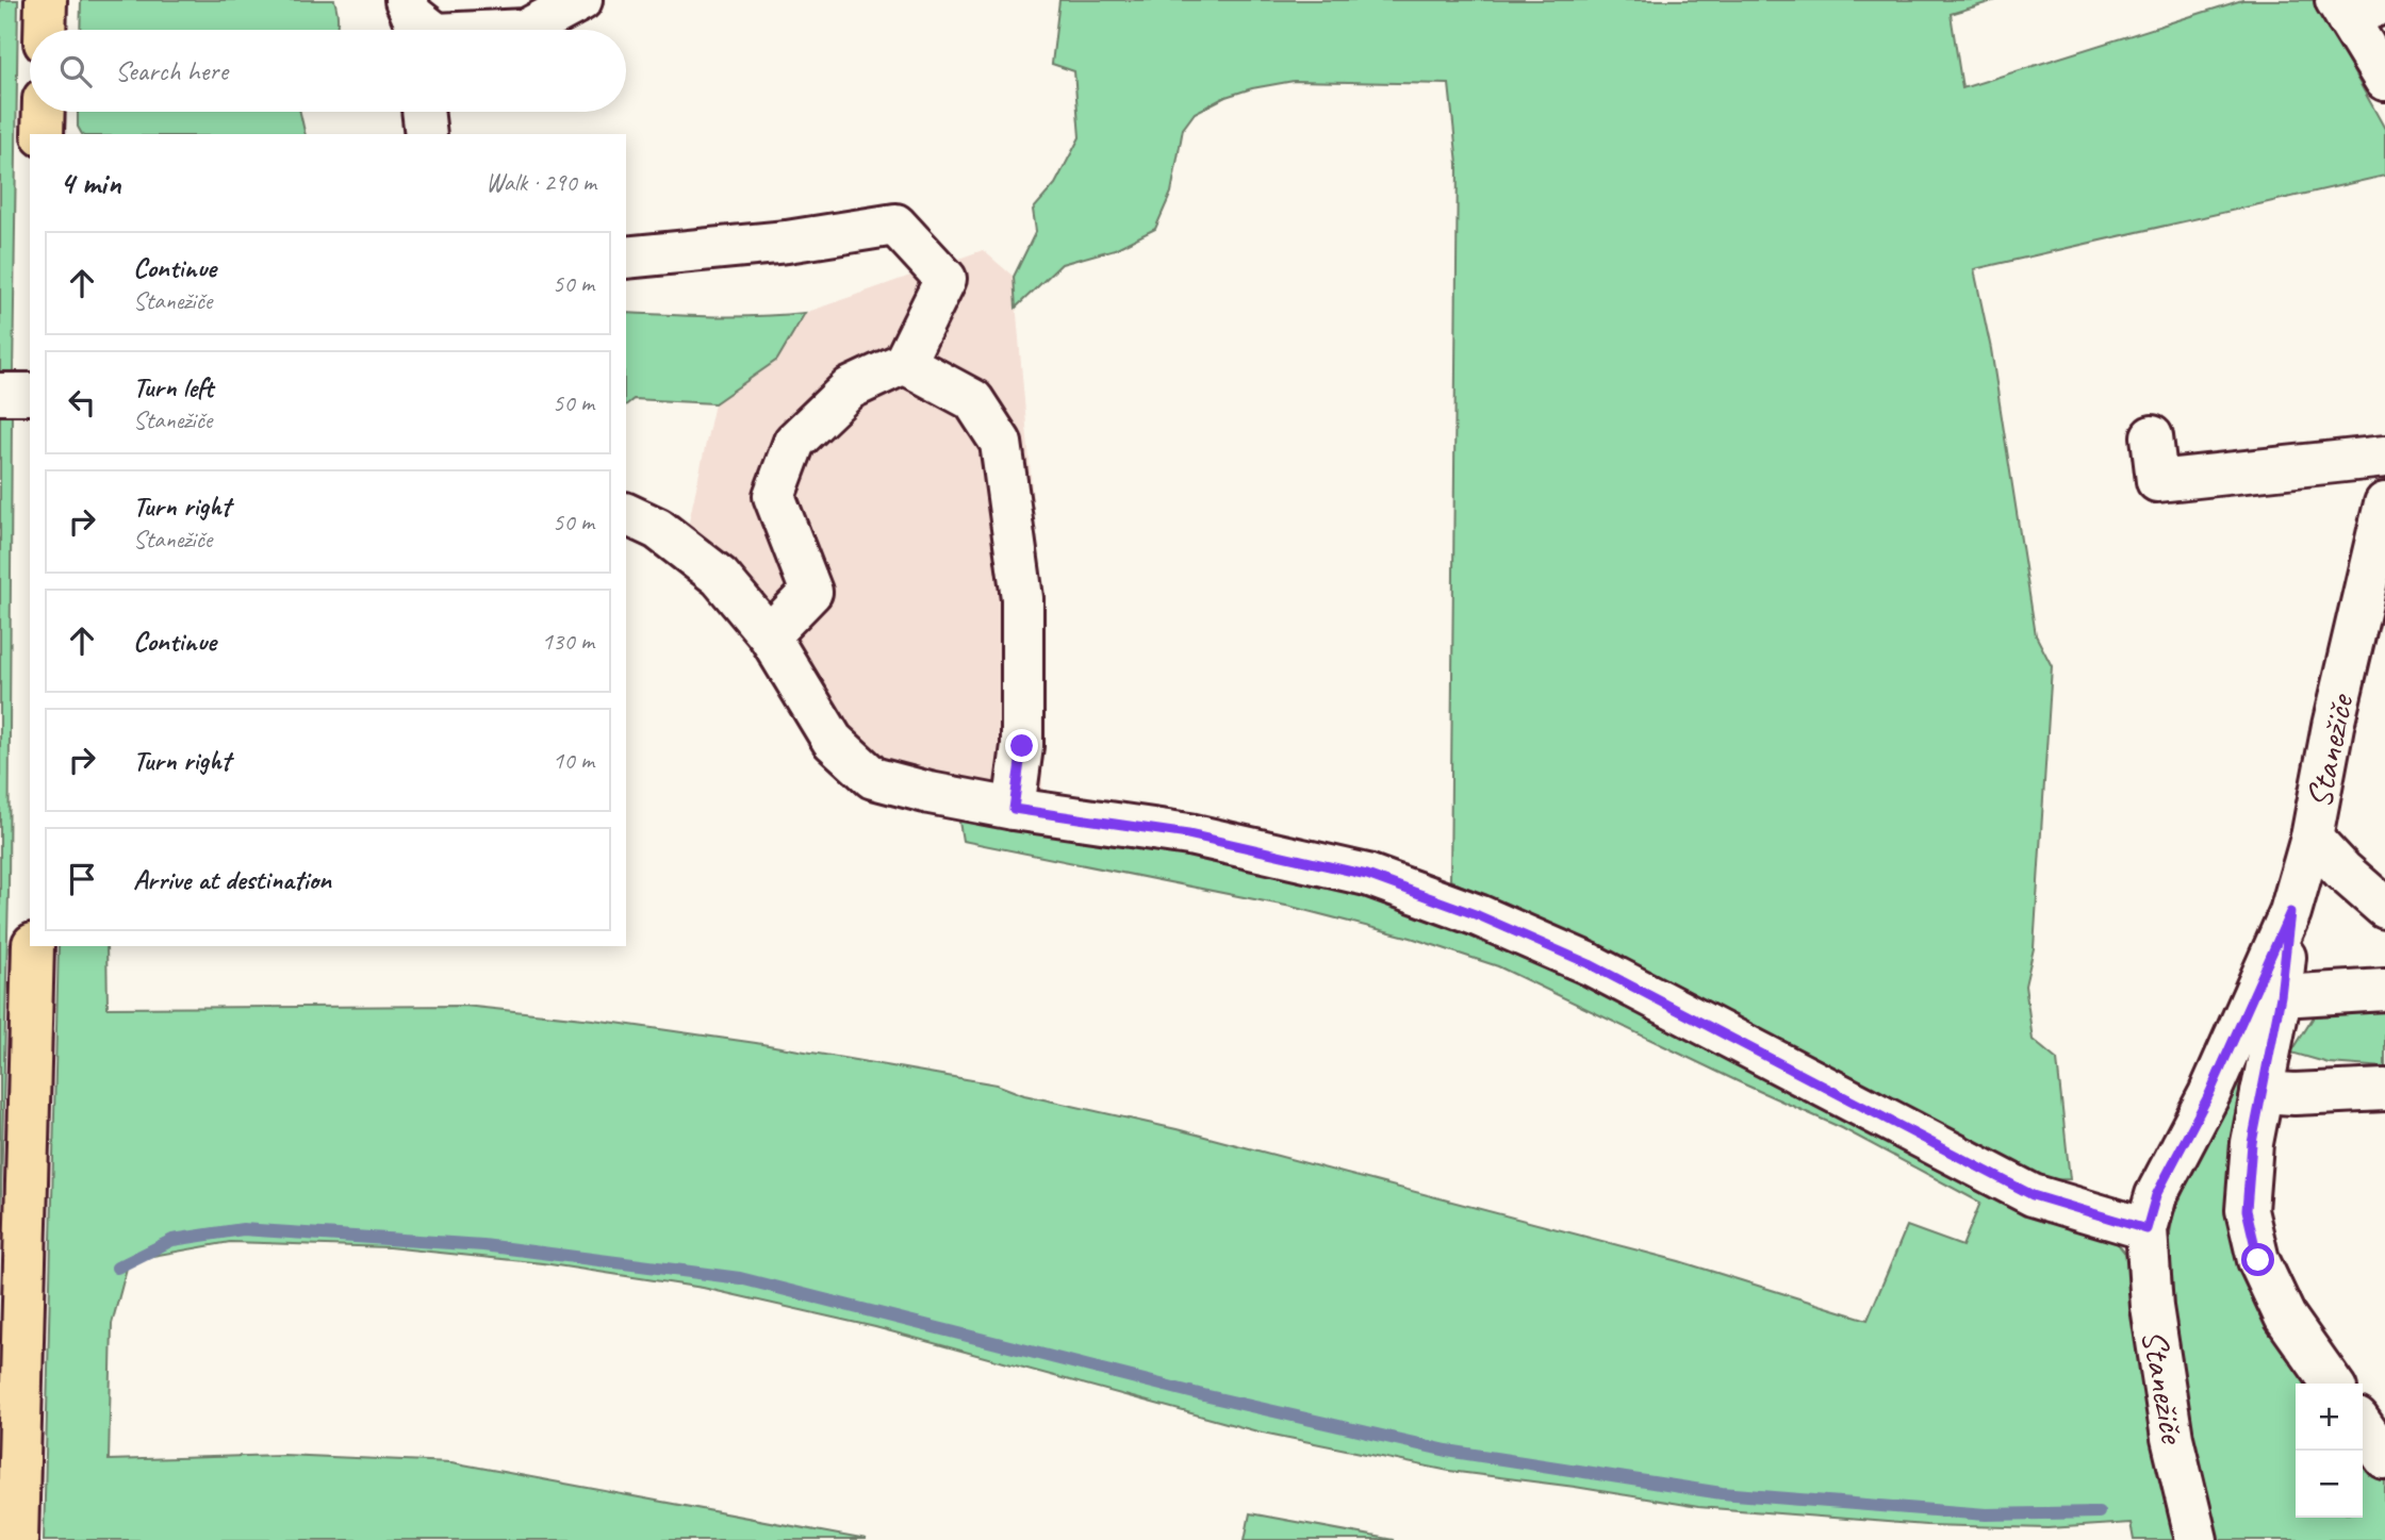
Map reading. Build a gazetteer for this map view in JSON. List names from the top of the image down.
{
  "streets": {
    "street": ["Stanežiče"]
  },
  "page": {
    "search": "Search here",
    "heading": ["4 min", "Walk · 290 m"],
    "list": [
      ["Continue", "Stanežiče", "50 m"],
      ["Turn left", "Stanežiče", "50 m"],
      ["Turn right", "Stanežiče", "50 m"],
      ["Continue", "130 m"],
      ["Turn right", "10 m"],
      "Arrive at destination"
    ],
    "map_buttons": ["+", "−"]
  }
}
